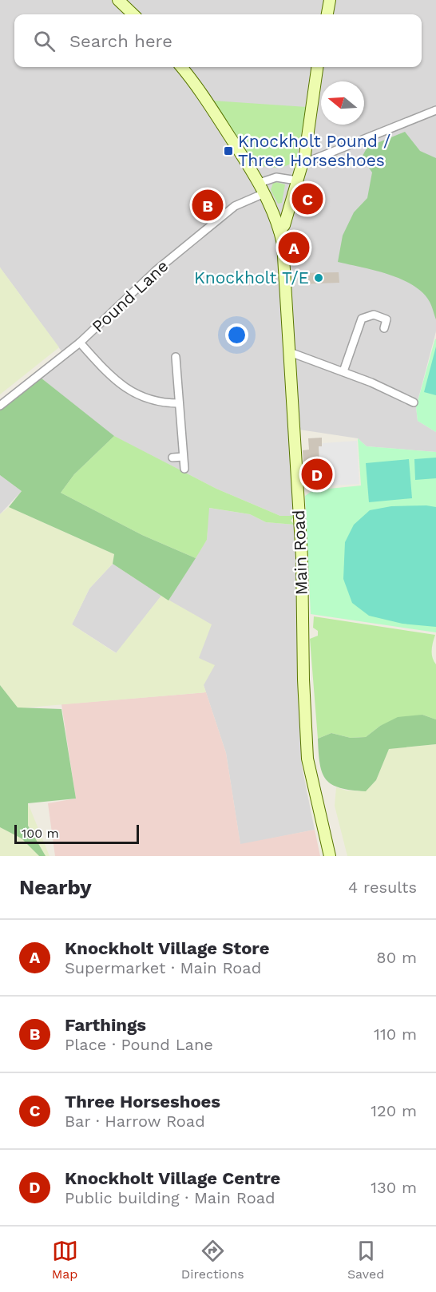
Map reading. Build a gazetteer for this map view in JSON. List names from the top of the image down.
{
  "streets": {
    "street": ["Pound Lane", "Main Road"]
  },
  "crossings": [
    ["Pound Lane", "Main Road"]
  ],
  "places": {
    "transit": ["Knockholt Pound / Three Horseshoes"],
    "other": ["Knockholt T/E"]
  },
  "scale_bar": "100 m",
  "north": "left",
  "page": {
    "search": "Search here",
    "pins": [
      "C",
      "B",
      "A",
      "D"
    ],
    "scale": "100 m",
    "heading": ["Nearby", "4 results"],
    "list": [
      {
        "mark": "A",
        "name": "Knockholt Village Store",
        "note": "Supermarket · Main Road",
        "value": "80 m"
      },
      {
        "mark": "B",
        "name": "Farthings",
        "note": "Place · Pound Lane",
        "value": "110 m"
      },
      {
        "mark": "C",
        "name": "Three Horseshoes",
        "note": "Bar · Harrow Road",
        "value": "120 m"
      },
      {
        "mark": "D",
        "name": "Knockholt Village Centre",
        "note": "Public building · Main Road",
        "value": "130 m"
      }
    ],
    "nav": ["Map", "Directions", "Saved"]
  }
}
